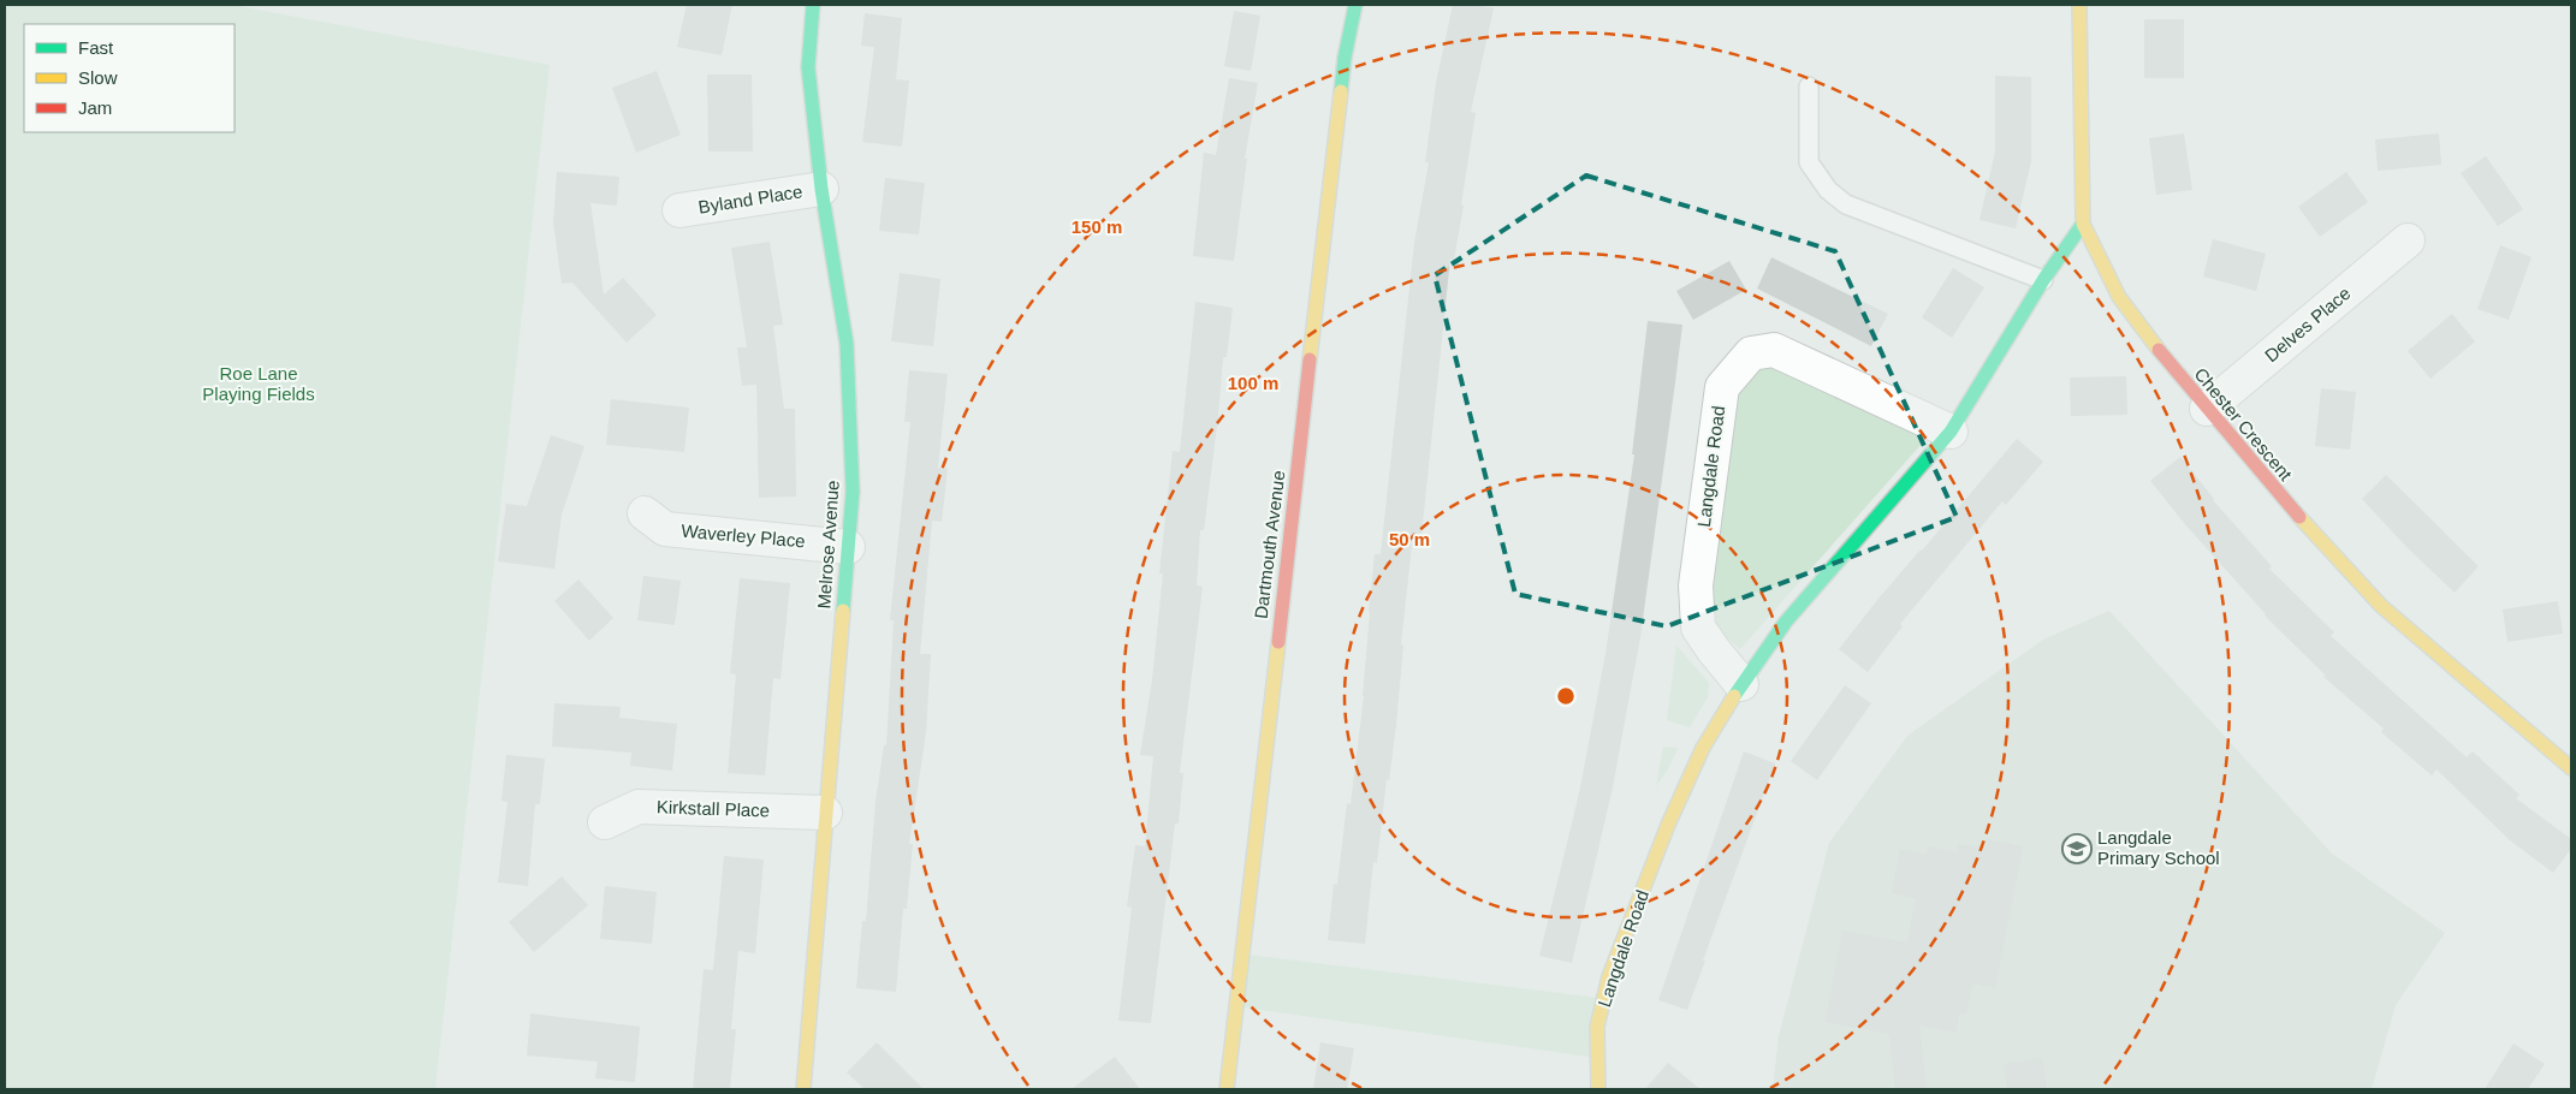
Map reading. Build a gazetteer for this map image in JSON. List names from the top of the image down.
{
  "streets": {
    "street": [
      "Byland Place",
      "Delves Place",
      "Chester Crescent",
      "Langdale Road",
      "Waverley Place",
      "Melrose Avenue",
      "Dartmouth Avenue",
      "Kirkstall Place"
    ]
  },
  "crossings": [
    ["Byland Place", "Melrose Avenue"],
    ["Delves Place", "Chester Crescent"],
    ["Chester Crescent", "Langdale Road"],
    ["Waverley Place", "Melrose Avenue"],
    ["Melrose Avenue", "Kirkstall Place"]
  ],
  "parks": ["Roe Lane Playing Fields"],
  "places": {
    "school or university": ["Langdale Primary School"]
  },
  "legend": ["Fast", "Slow", "Jam"],
  "rings": ["150 m", "100 m", "50 m"]
}
